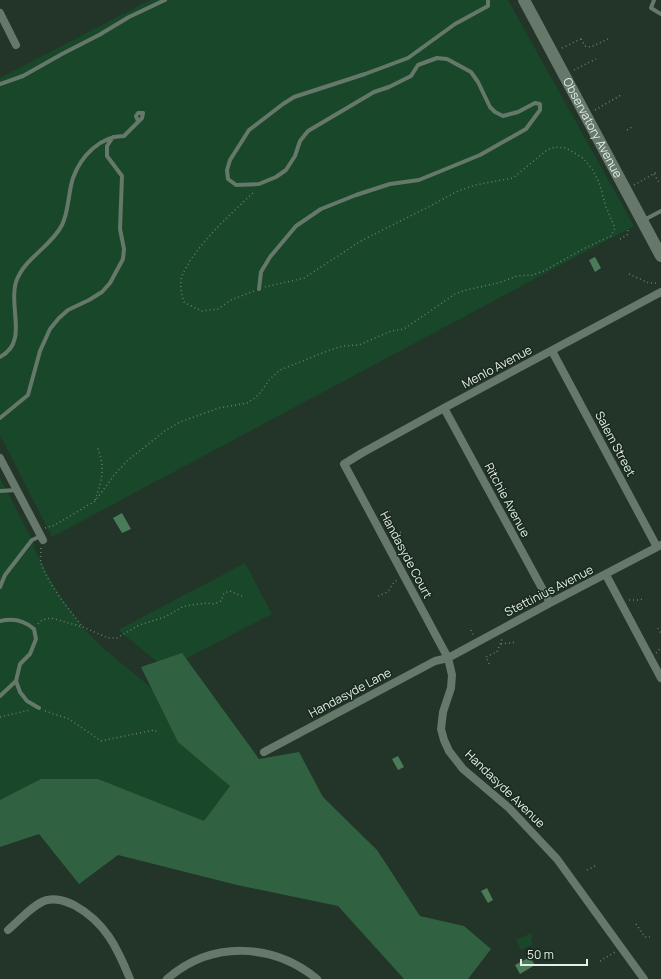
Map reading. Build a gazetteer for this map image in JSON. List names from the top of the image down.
{
  "streets": {
    "street": [
      "Observatory Avenue",
      "Menlo Avenue",
      "Salem Street",
      "Ritchie Avenue",
      "Handasyde Court",
      "Stettinius Avenue",
      "Handasyde Lane",
      "Handasyde Avenue"
    ]
  },
  "crossings": [
    ["Menlo Avenue", "Salem Street"],
    ["Menlo Avenue", "Ritchie Avenue"],
    ["Menlo Avenue", "Handasyde Court"],
    ["Salem Street", "Stettinius Avenue"],
    ["Ritchie Avenue", "Stettinius Avenue"],
    ["Handasyde Court", "Stettinius Avenue"],
    ["Handasyde Court", "Handasyde Lane"],
    ["Handasyde Court", "Handasyde Avenue"],
    ["Stettinius Avenue", "Handasyde Lane"],
    ["Stettinius Avenue", "Handasyde Avenue"],
    ["Handasyde Lane", "Handasyde Avenue"]
  ],
  "scale_bar": "50 m"
}
